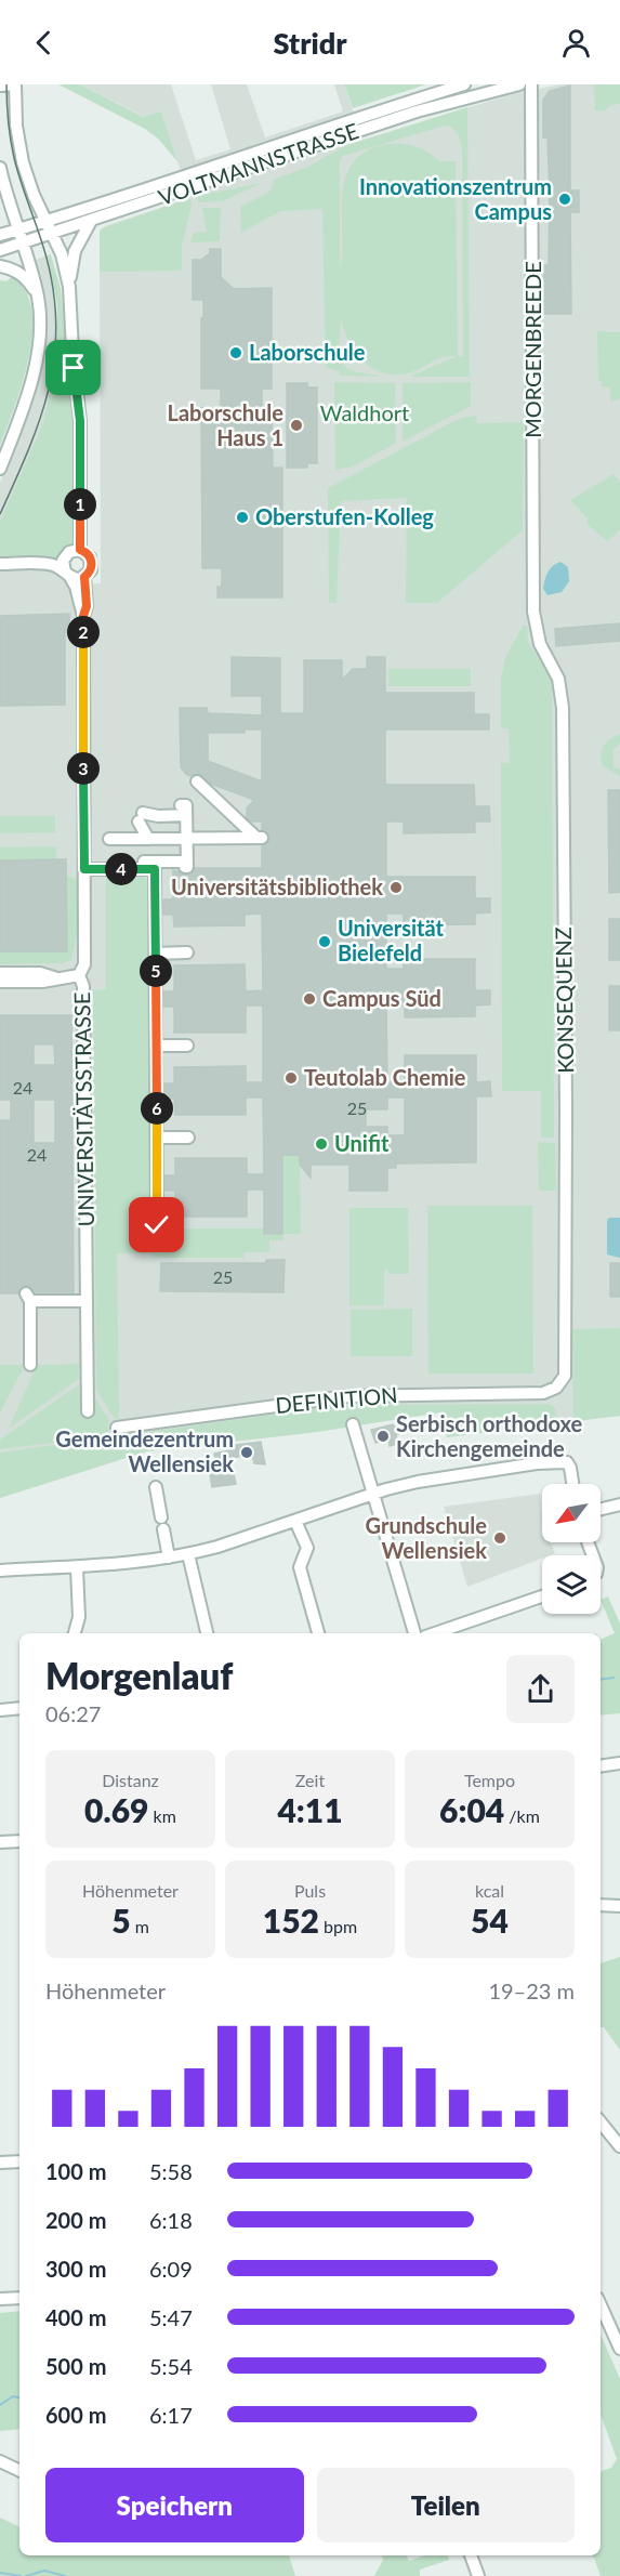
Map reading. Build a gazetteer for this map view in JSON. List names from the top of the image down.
{
  "streets": {
    "street": [
      "VOLTMANNSTRASSE",
      "MORGENBREEDE",
      "KONSEQUENZ",
      "UNIVERSITÄTSSTRASSE",
      "DEFINITION"
    ]
  },
  "crossings": [
    ["MORGENBREEDE", "KONSEQUENZ"],
    ["KONSEQUENZ", "DEFINITION"]
  ],
  "parks": ["Waldhort"],
  "places": [
    "Innovationszentrum Campus",
    "Laborschule",
    "Laborschule Haus 1",
    "Oberstufen-Kolleg",
    "Universitätsbibliothek",
    "Universität Bielefeld",
    "Campus Süd",
    "Teutolab Chemie",
    "Unifit",
    "Serbisch orthodoxe Kirchengemeinde",
    "Gemeindezentrum Wellensiek",
    "Grundschule Wellensiek"
  ],
  "house_numbers": [
    "24",
    "25",
    "24",
    "25"
  ],
  "north": "bottom left",
  "page": {
    "header": "Stridr",
    "pins": [
      "1",
      "2",
      "3",
      "4",
      "5",
      "6"
    ],
    "heading": ["Morgenlauf", "06:27"],
    "stats": [
      ["Distanz", "0.69 km"],
      ["Zeit", "4:11"],
      ["Tempo", "6:04 /km"],
      ["Höhenmeter", "5 m"],
      ["Puls", "152 bpm"],
      ["kcal", "54"]
    ],
    "chart": ["Höhenmeter", "19–23 m"],
    "list": [
      {
        "name": "100 m",
        "note": "5:58"
      },
      {
        "name": "200 m",
        "note": "6:18"
      },
      {
        "name": "300 m",
        "note": "6:09"
      },
      {
        "name": "400 m",
        "note": "5:47"
      },
      {
        "name": "500 m",
        "note": "5:54"
      },
      {
        "name": "600 m",
        "note": "6:17"
      }
    ],
    "buttons": ["Speichern", "Teilen"]
  }
}
